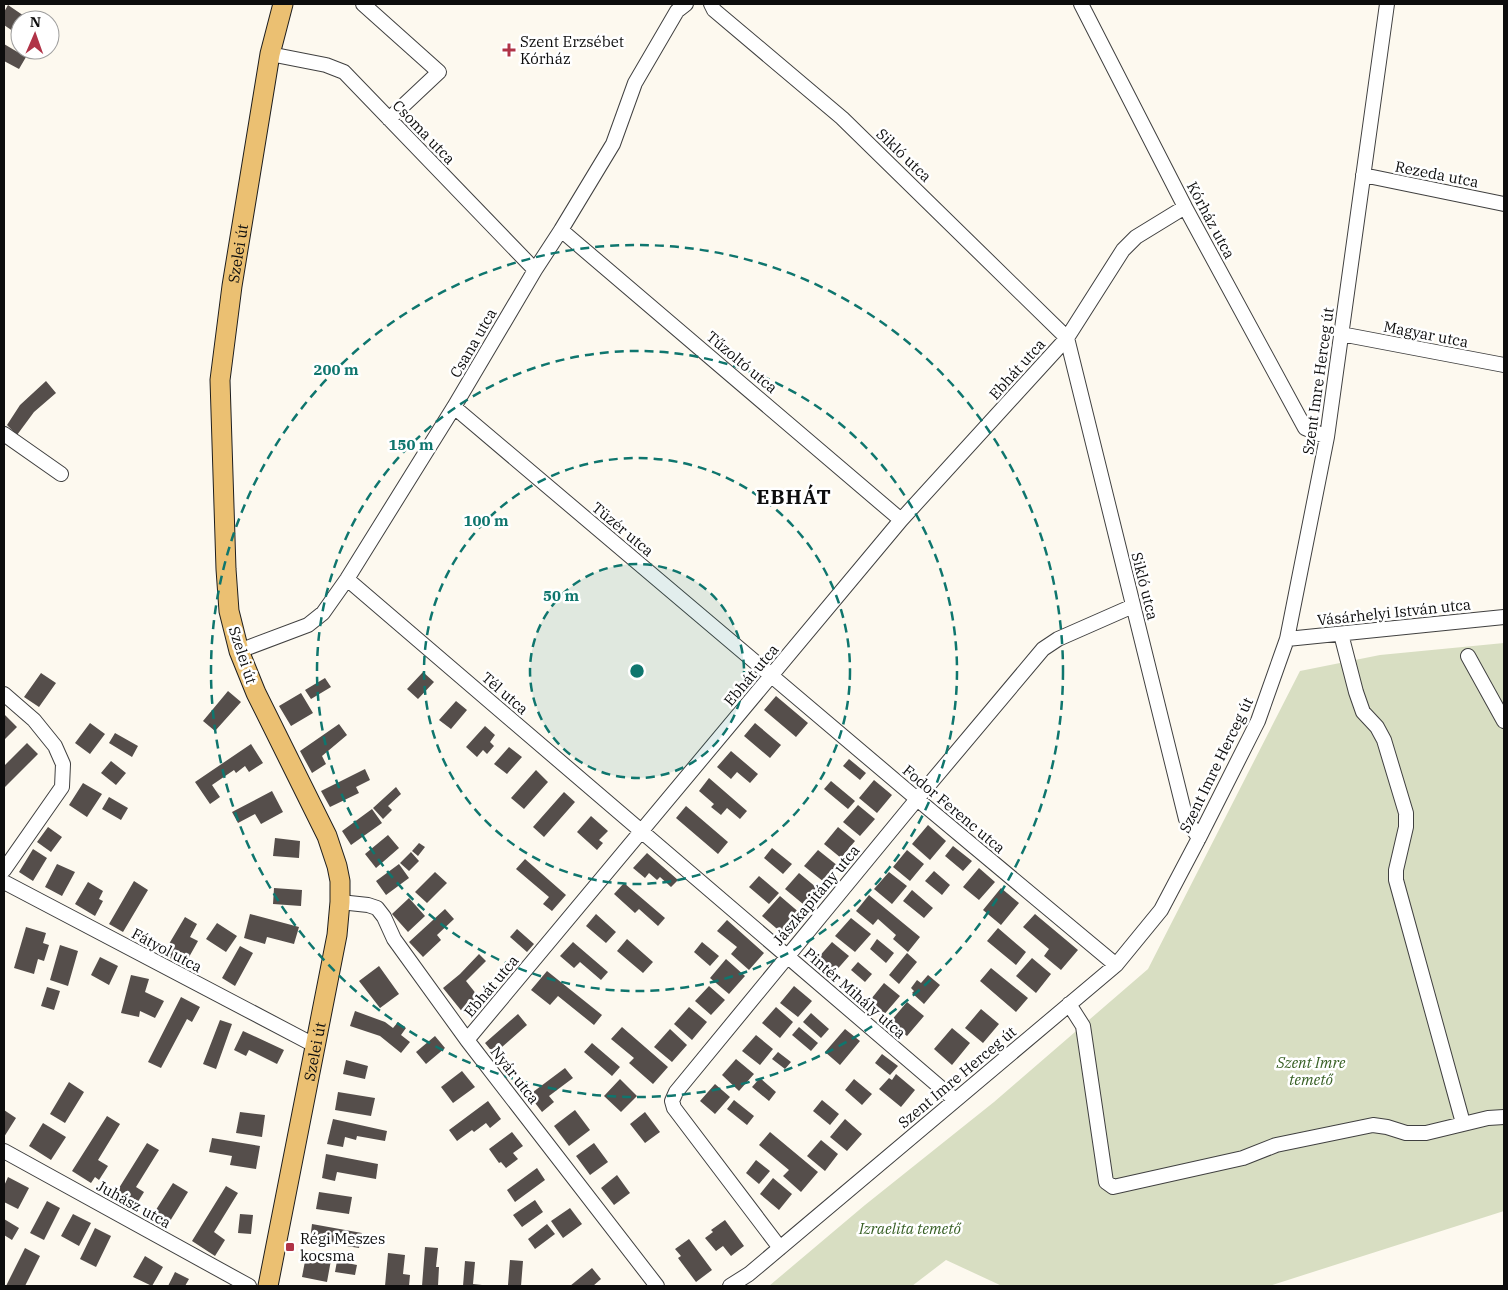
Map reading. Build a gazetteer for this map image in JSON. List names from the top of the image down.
{
  "streets": {
    "main road": ["Szelei út"],
    "street": [
      "Csoma utca",
      "Sikló utca",
      "Rezeda utca",
      "Kórház utca",
      "Magyar utca",
      "Csana utca",
      "Tűzoltó utca",
      "Ebhát utca",
      "Szent Imre Herceg út",
      "Tüzér utca",
      "Vásárhelyi István utca",
      "Tél utca",
      "Fodor Ferenc utca",
      "Jászkapitány utca",
      "Fátyol utca",
      "Pintér Mihály utca",
      "Nyár utca",
      "Juhász utca"
    ]
  },
  "crossings": [
    ["Csoma utca", "Szelei út"],
    ["Csoma utca", "Csana utca"],
    ["Sikló utca", "Ebhát utca"],
    ["Sikló utca", "Szent Imre Herceg út"],
    ["Sikló utca", "Jászkapitány utca"],
    ["Rezeda utca", "Szent Imre Herceg út"],
    ["Kórház utca", "Szent Imre Herceg út"],
    ["Szelei út", "Csana utca"],
    ["Szelei út", "Fátyol utca"],
    ["Szelei út", "Nyár utca"],
    ["Magyar utca", "Szent Imre Herceg út"],
    ["Csana utca", "Tűzoltó utca"],
    ["Csana utca", "Tüzér utca"],
    ["Csana utca", "Tél utca"],
    ["Tűzoltó utca", "Ebhát utca"],
    ["Ebhát utca", "Tüzér utca"],
    ["Ebhát utca", "Tél utca"],
    ["Ebhát utca", "Fodor Ferenc utca"],
    ["Ebhát utca", "Pintér Mihály utca"],
    ["Ebhát utca", "Nyár utca"],
    ["Szent Imre Herceg út", "Vásárhelyi István utca"],
    ["Szent Imre Herceg út", "Fodor Ferenc utca"],
    ["Szent Imre Herceg út", "Jászkapitány utca"],
    ["Szent Imre Herceg út", "Pintér Mihály utca"],
    ["Tüzér utca", "Fodor Ferenc utca"],
    ["Tél utca", "Pintér Mihály utca"],
    ["Fodor Ferenc utca", "Jászkapitány utca"],
    ["Jászkapitány utca", "Pintér Mihály utca"]
  ],
  "districts": ["EBHÁT"],
  "parks": ["Szent Imre temető", "Izraelita temető"],
  "places": {
    "health": ["Szent Erzsébet Kórház"],
    "transit": ["Régi Meszes kocsma"]
  },
  "north": "top",
  "rings": [
    "200 m",
    "150 m",
    "100 m",
    "50 m"
  ]
}
